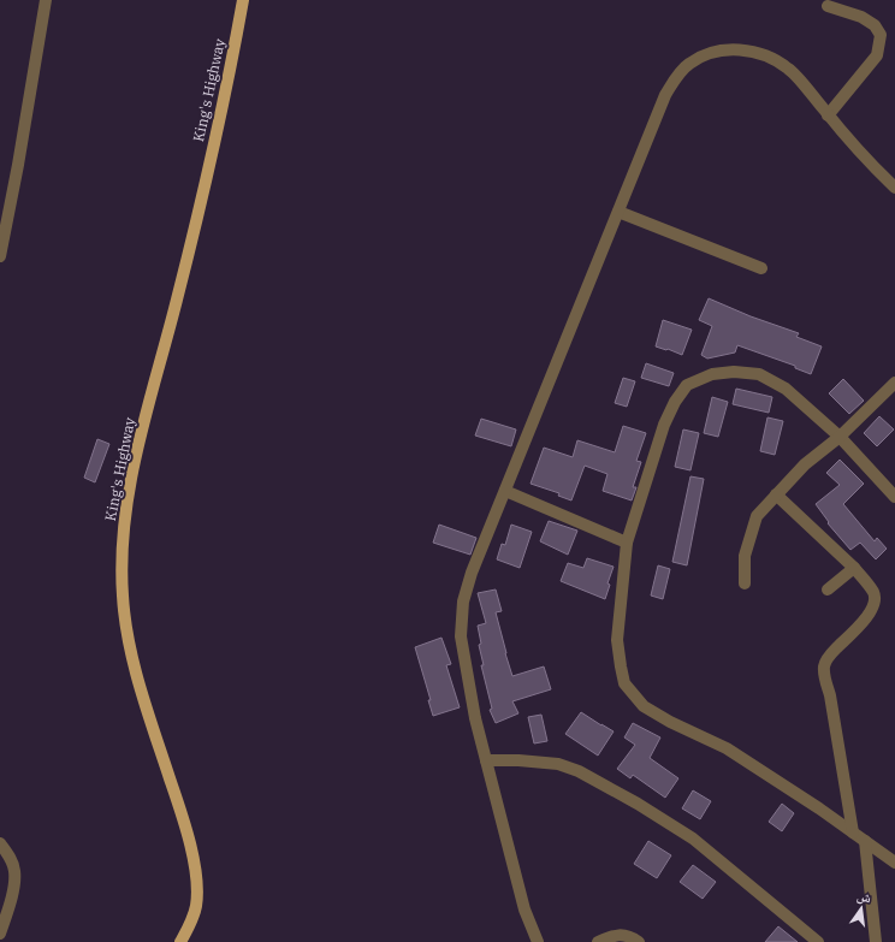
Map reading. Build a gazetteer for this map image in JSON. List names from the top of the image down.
{
  "streets": {
    "main road": ["King's Highway"]
  },
  "north": "top"
}
